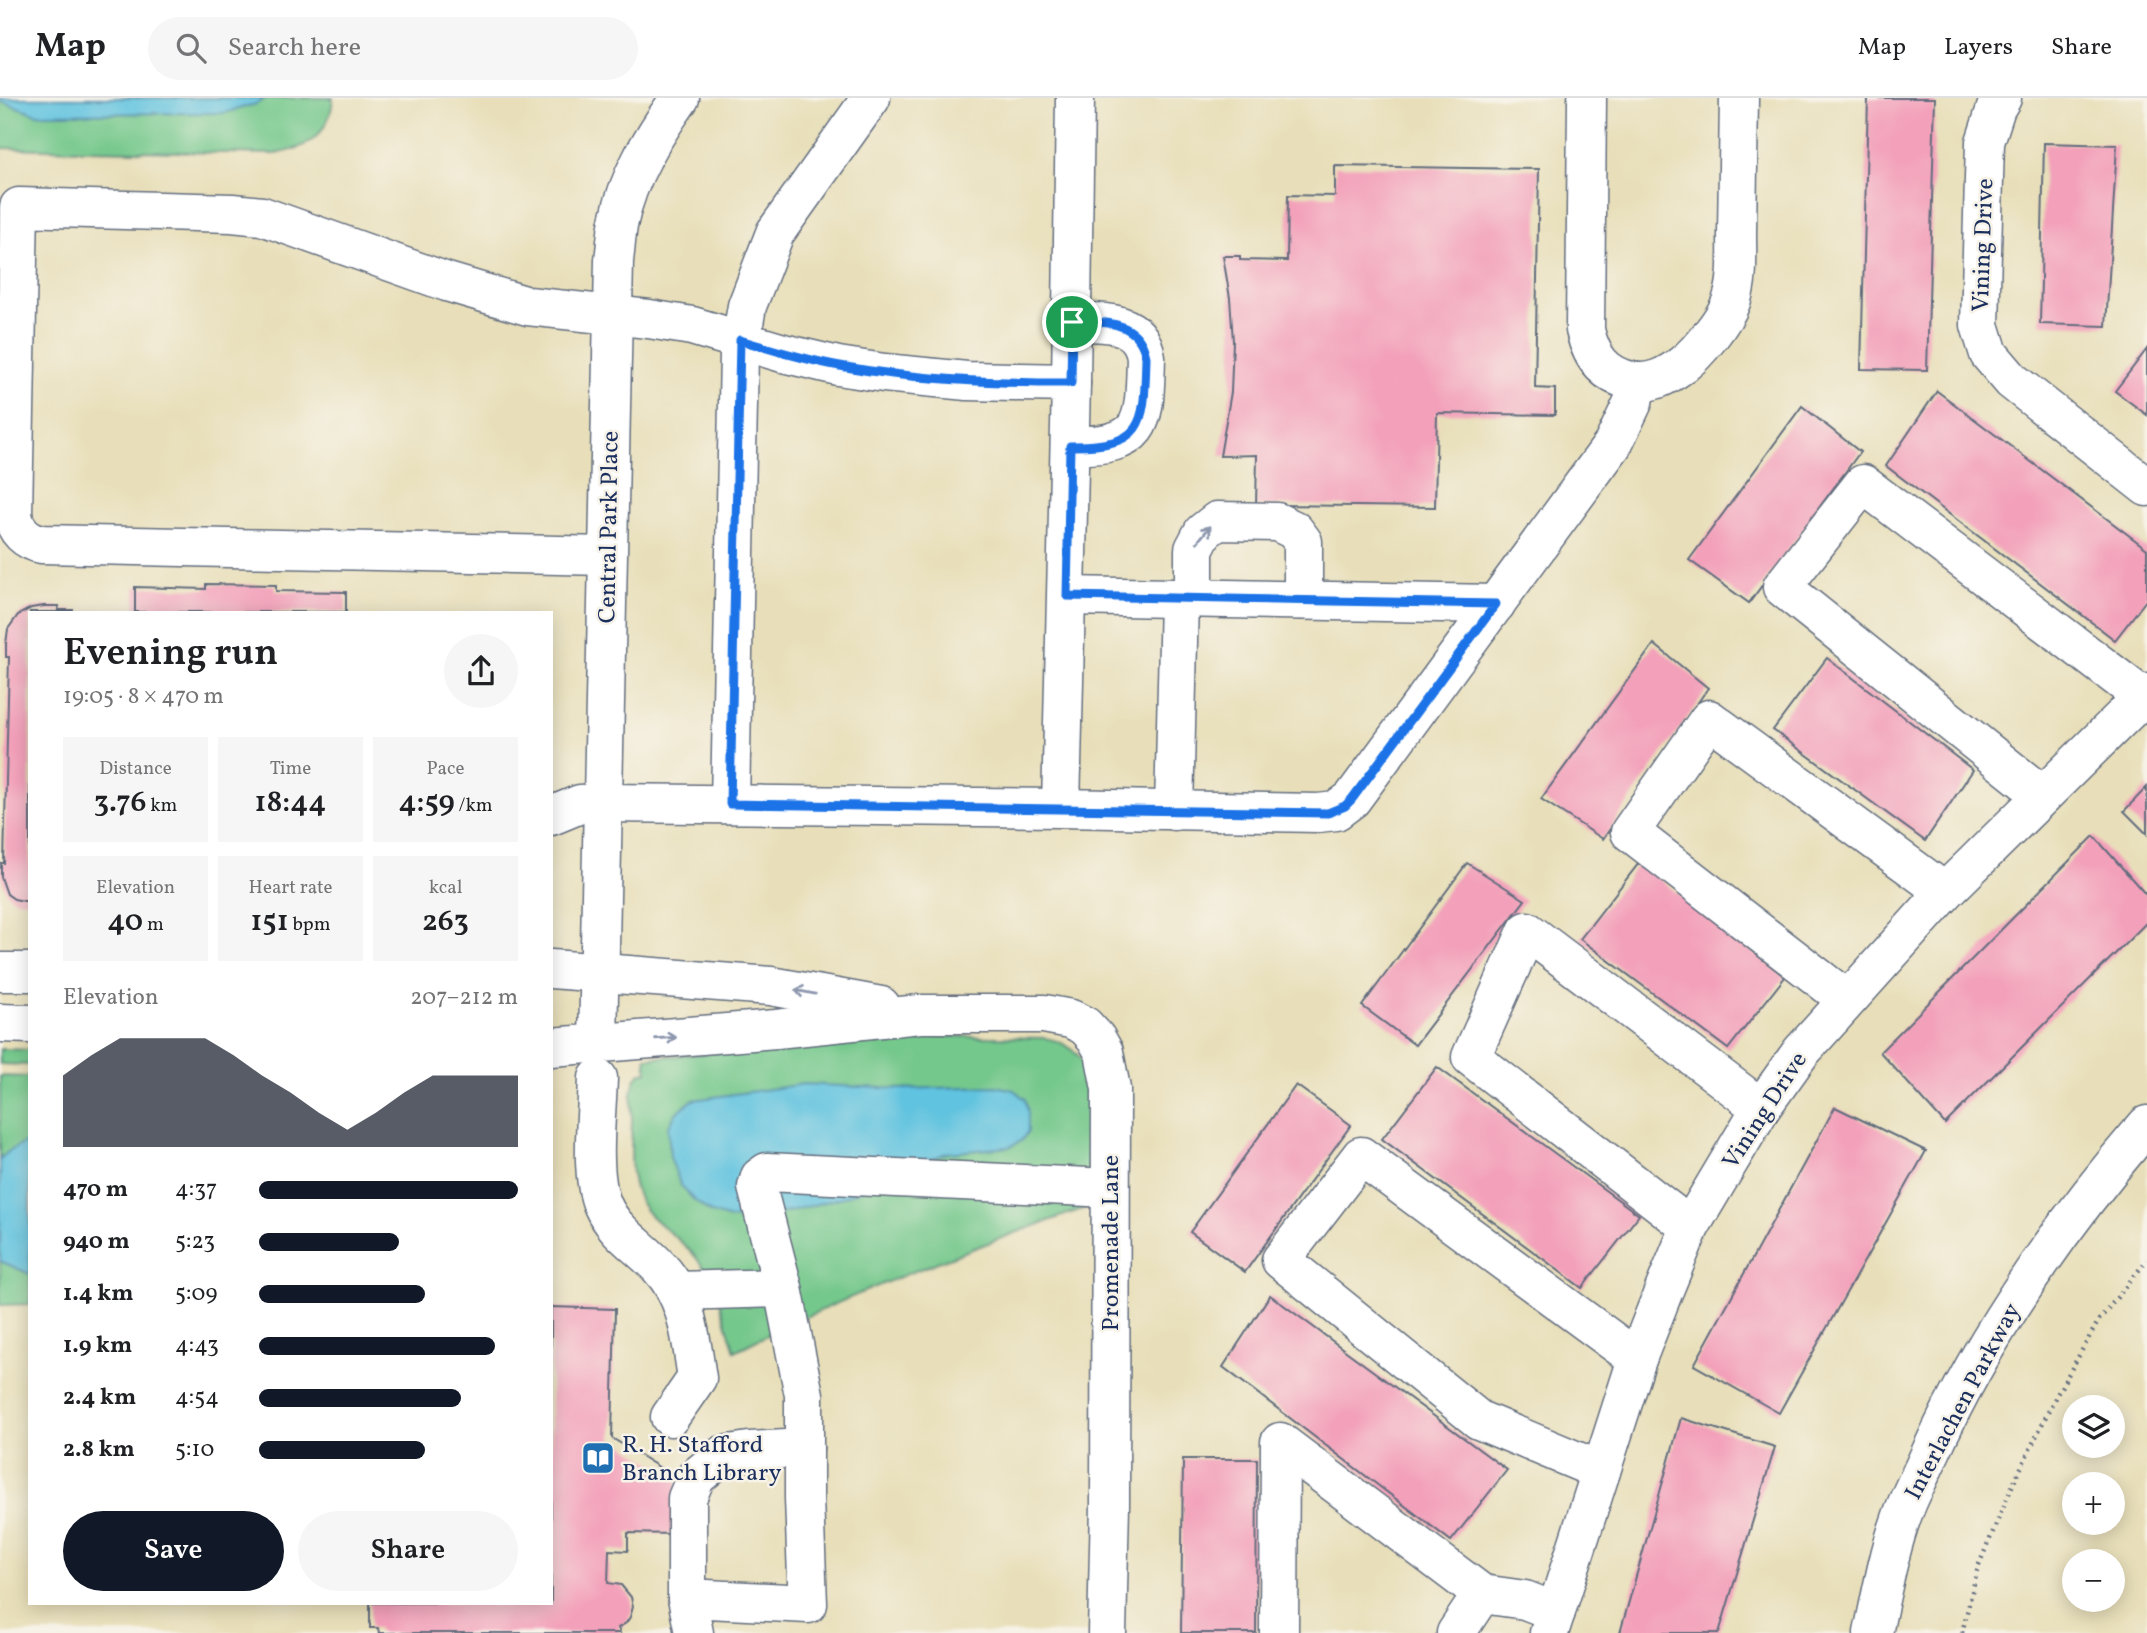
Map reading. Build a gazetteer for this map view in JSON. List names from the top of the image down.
{
  "streets": {
    "street": [
      "Vining Drive",
      "Central Park Place",
      "Promenade Lane",
      "Interlachen Parkway"
    ]
  },
  "crossings": [
    ["Central Park Place", "Promenade Lane"]
  ],
  "places": {
    "library": ["R. H. Stafford Branch Library"]
  },
  "page": {
    "header": "Map",
    "search": "Search here",
    "nav": ["Map", "Layers", "Share"],
    "heading": ["Evening run", "19:05 · 8 × 470 m"],
    "stats": [
      ["Distance", "3.76 km"],
      ["Time", "18:44"],
      ["Pace", "4:59 /km"],
      ["Elevation", "40 m"],
      ["Heart rate", "151 bpm"],
      ["kcal", "263"]
    ],
    "chart": ["Elevation", "207–212 m"],
    "list": [
      {
        "name": "470 m",
        "note": "4:37"
      },
      {
        "name": "940 m",
        "note": "5:23"
      },
      {
        "name": "1.4 km",
        "note": "5:09"
      },
      {
        "name": "1.9 km",
        "note": "4:43"
      },
      {
        "name": "2.4 km",
        "note": "4:54"
      },
      {
        "name": "2.8 km",
        "note": "5:10"
      }
    ],
    "map_buttons": ["+", "−"],
    "buttons": ["Save", "Share"]
  }
}
